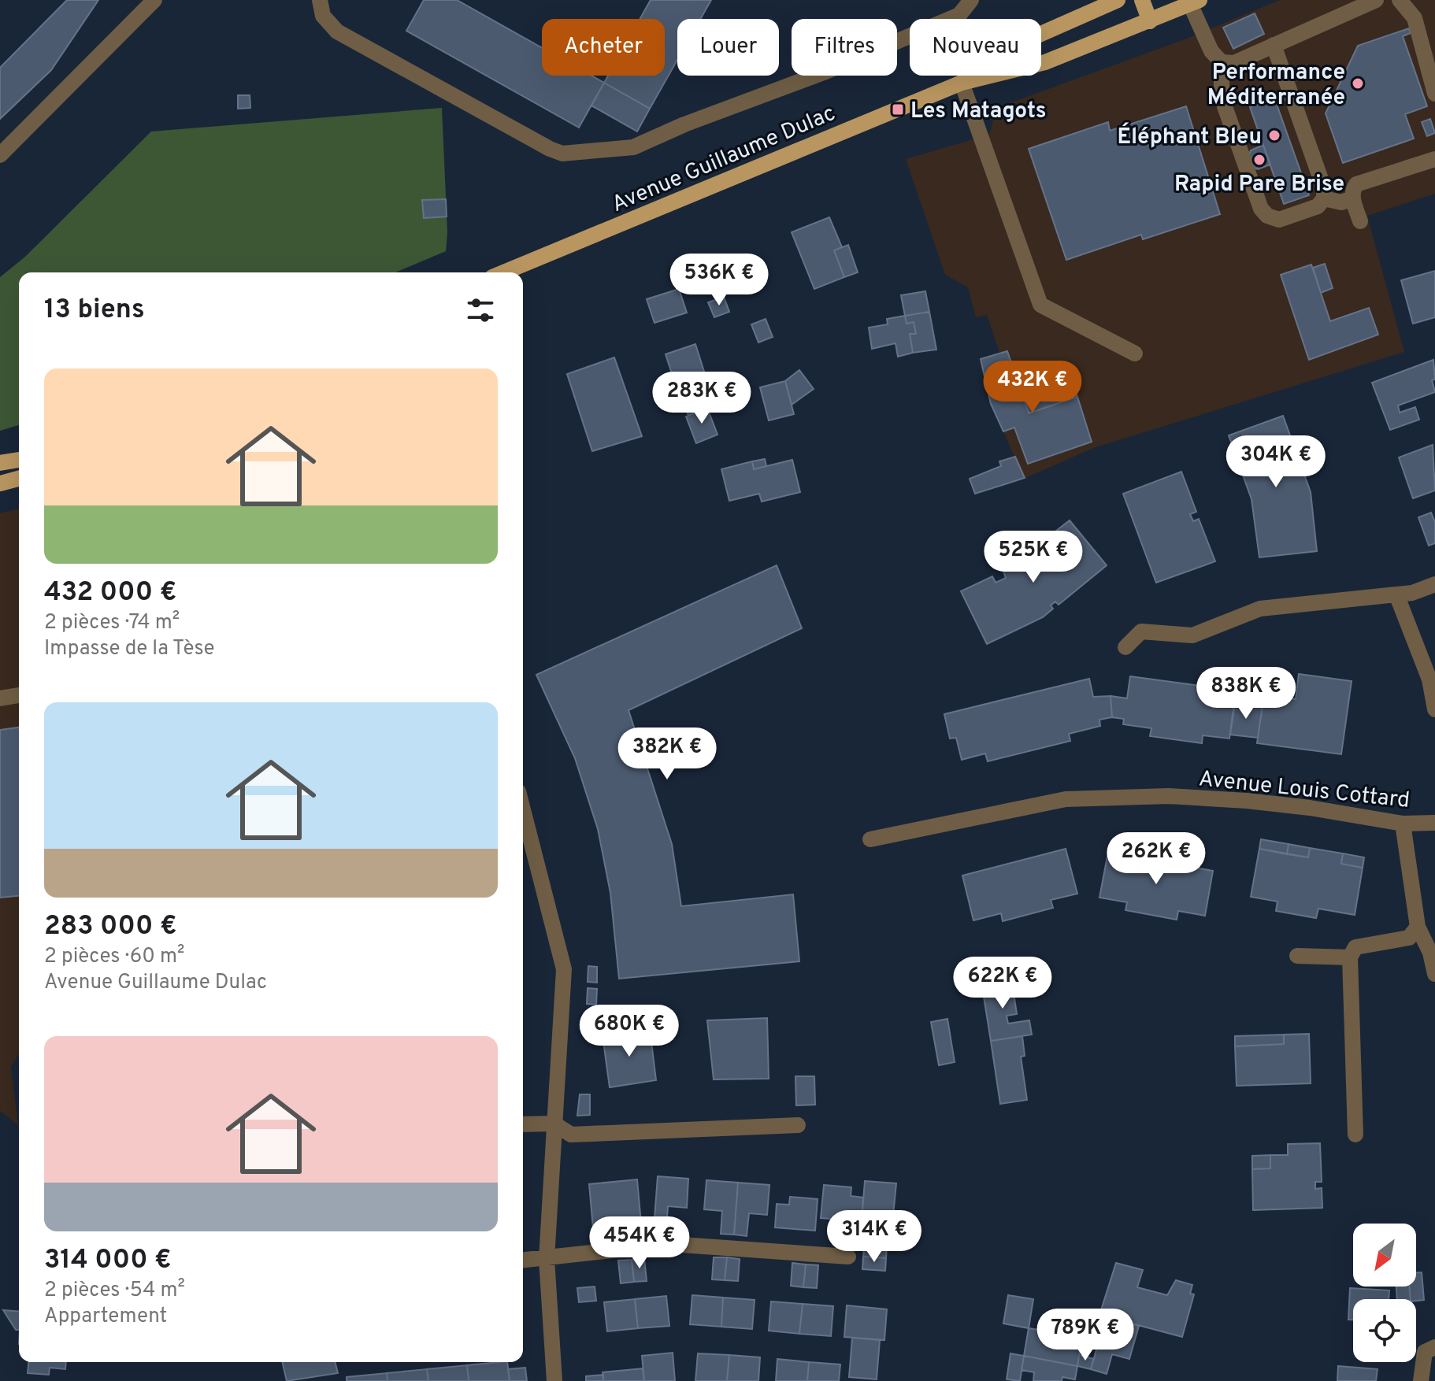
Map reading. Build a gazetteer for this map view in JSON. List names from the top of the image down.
{
  "streets": {
    "main road": ["Avenue Guillaume Dulac"],
    "street": ["Avenue Louis Cottard"]
  },
  "places": {
    "other": ["Performance Méditerranée", "Éléphant Bleu", "Rapid Pare Brise"],
    "transit": ["Les Matagots"]
  },
  "north": "bottom left",
  "page": {
    "chip": [
      "Acheter",
      "Louer",
      "Filtres",
      "Nouveau"
    ],
    "price": [
      "536K €",
      "432K €",
      "283K €",
      "304K €",
      "525K €",
      "838K €",
      "382K €",
      "262K €",
      "622K €",
      "680K €",
      "314K €",
      "454K €",
      "789K €"
    ],
    "heading": "13 biens",
    "list": [
      {
        "name": "432 000 €",
        "note": "2 pièces · 74 m² · Impasse de la Tèse"
      },
      {
        "name": "283 000 €",
        "note": "2 pièces · 60 m² · Avenue Guillaume Dulac"
      },
      {
        "name": "314 000 €",
        "note": "2 pièces · 54 m² · Appartement"
      }
    ]
  }
}
